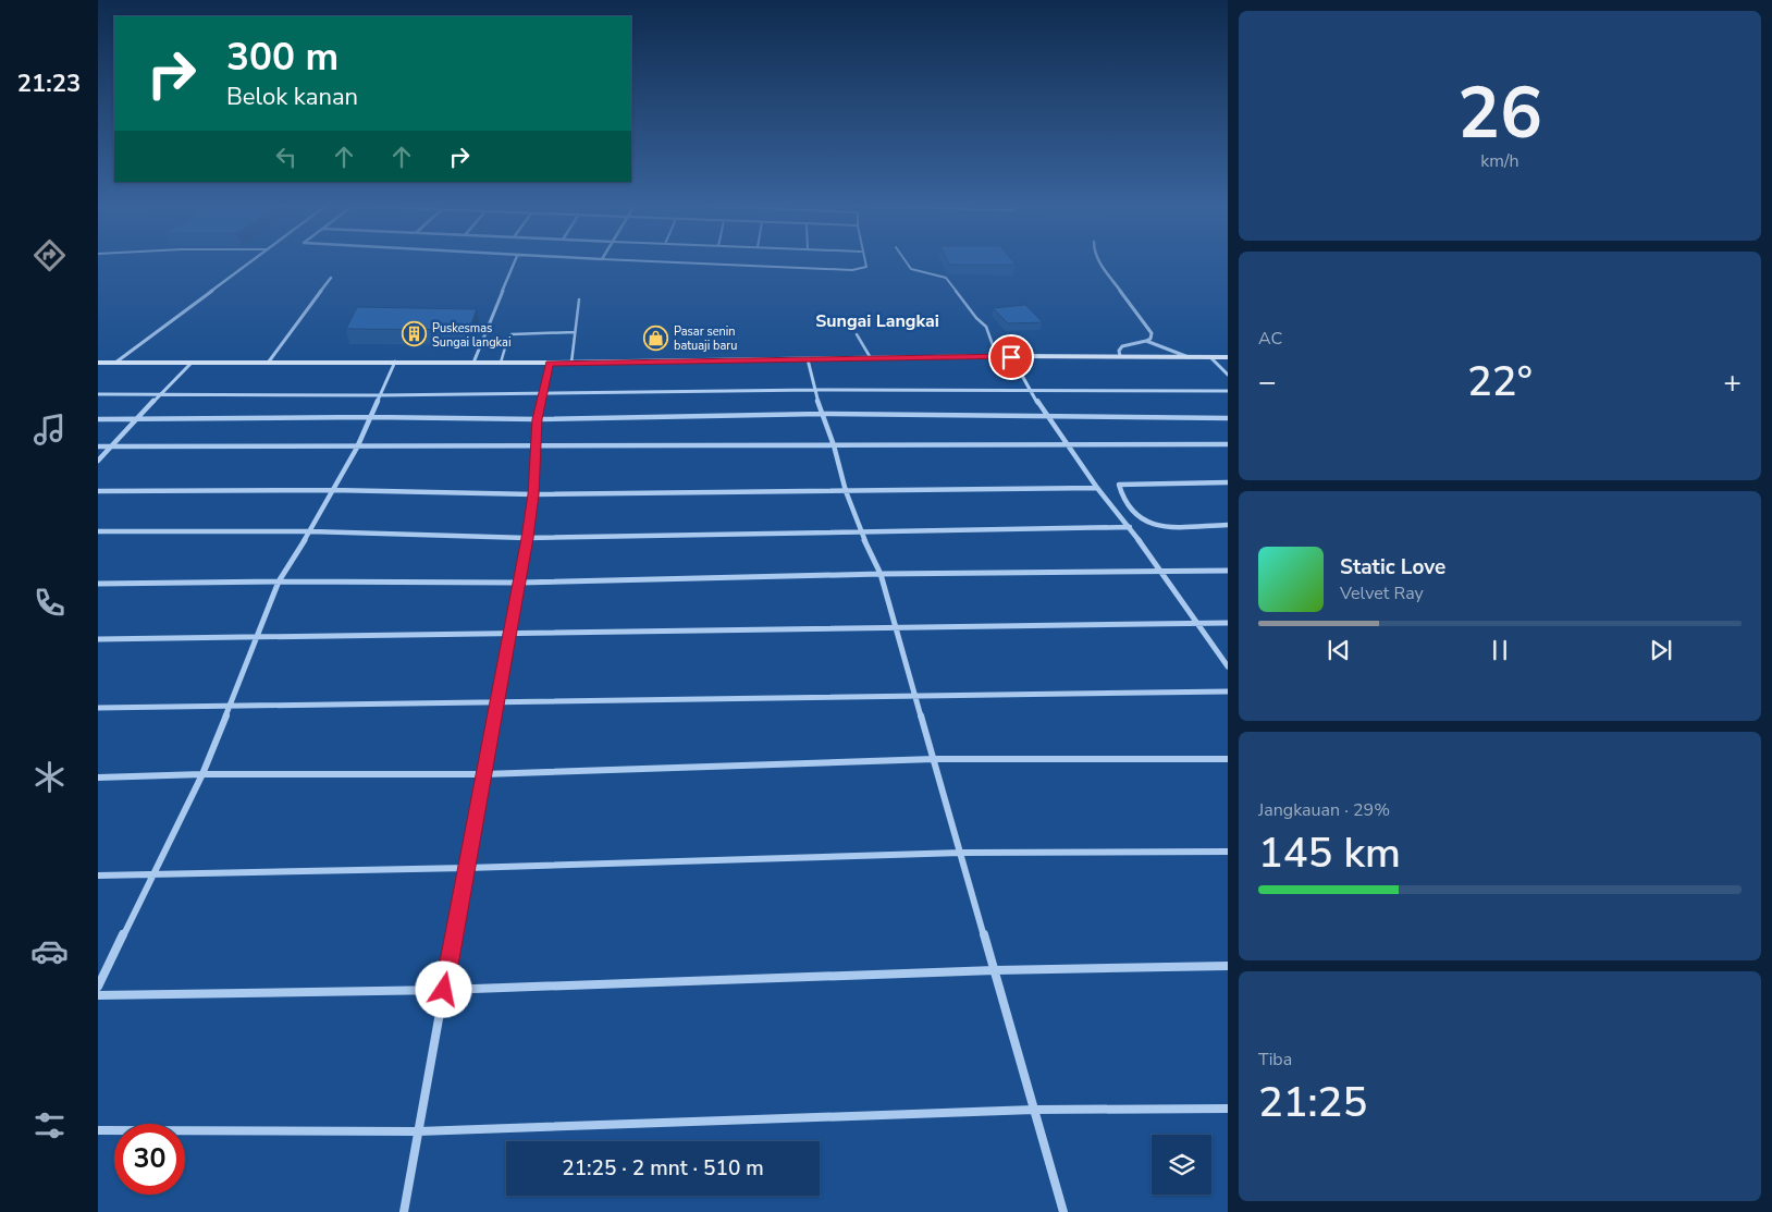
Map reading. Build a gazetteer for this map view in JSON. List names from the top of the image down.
{
  "districts": ["Sungai Langkai"],
  "places": {
    "building": ["Puskesmas Sungai langkai"],
    "shop": ["Pasar senin batuaji baru"]
  },
  "page": {
    "tabs": "21:23",
    "tile": [
      ["26", "km/h"],
      "AC",
      ["Jangkauan · 29%", "145 km"],
      ["Tiba", "21:25"]
    ],
    "turn": ["300 m", "Belok kanan"],
    "heat": ["−", "22°", "+"],
    "song": ["Static Love", "Velvet Ray"],
    "limit": "30",
    "trip": "21:25 · 2 mnt · 510 m"
  }
}
